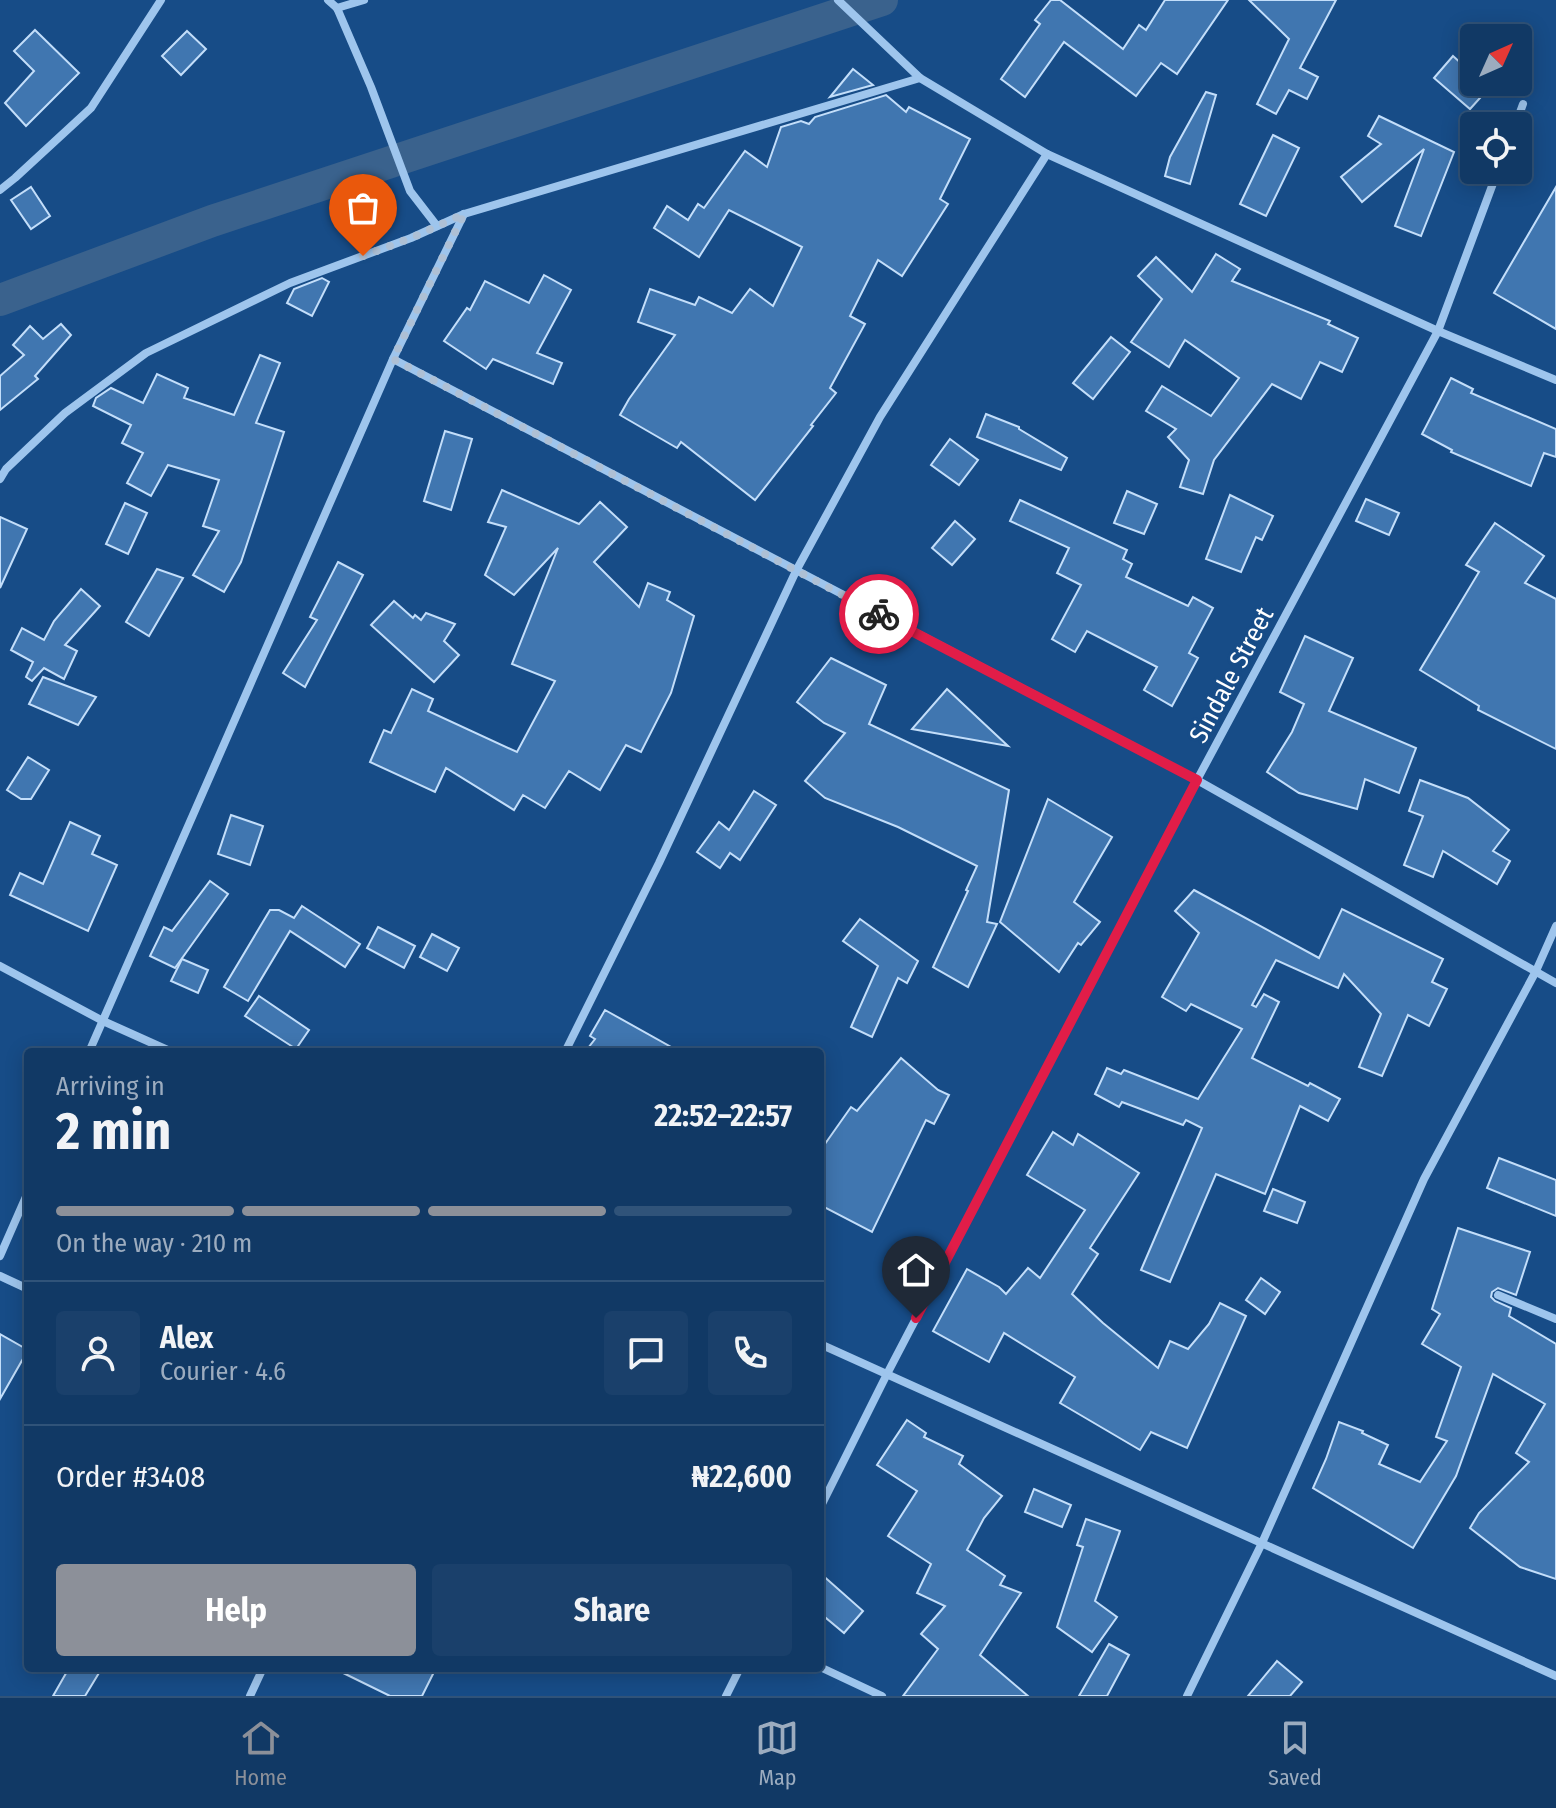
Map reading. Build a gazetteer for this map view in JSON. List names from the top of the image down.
{
  "streets": {
    "street": ["Sindale Street"]
  },
  "north": "top right",
  "page": {
    "heading": ["2 min", "Arriving in", "22:52–22:57"],
    "panel": [
      "Alex",
      "Courier · 4.6",
      "Order #3408",
      "₦22,600"
    ],
    "bar": "On the way · 210 m",
    "buttons": ["Help", "Share"],
    "tabs": ["Home", "Map", "Saved"]
  }
}
